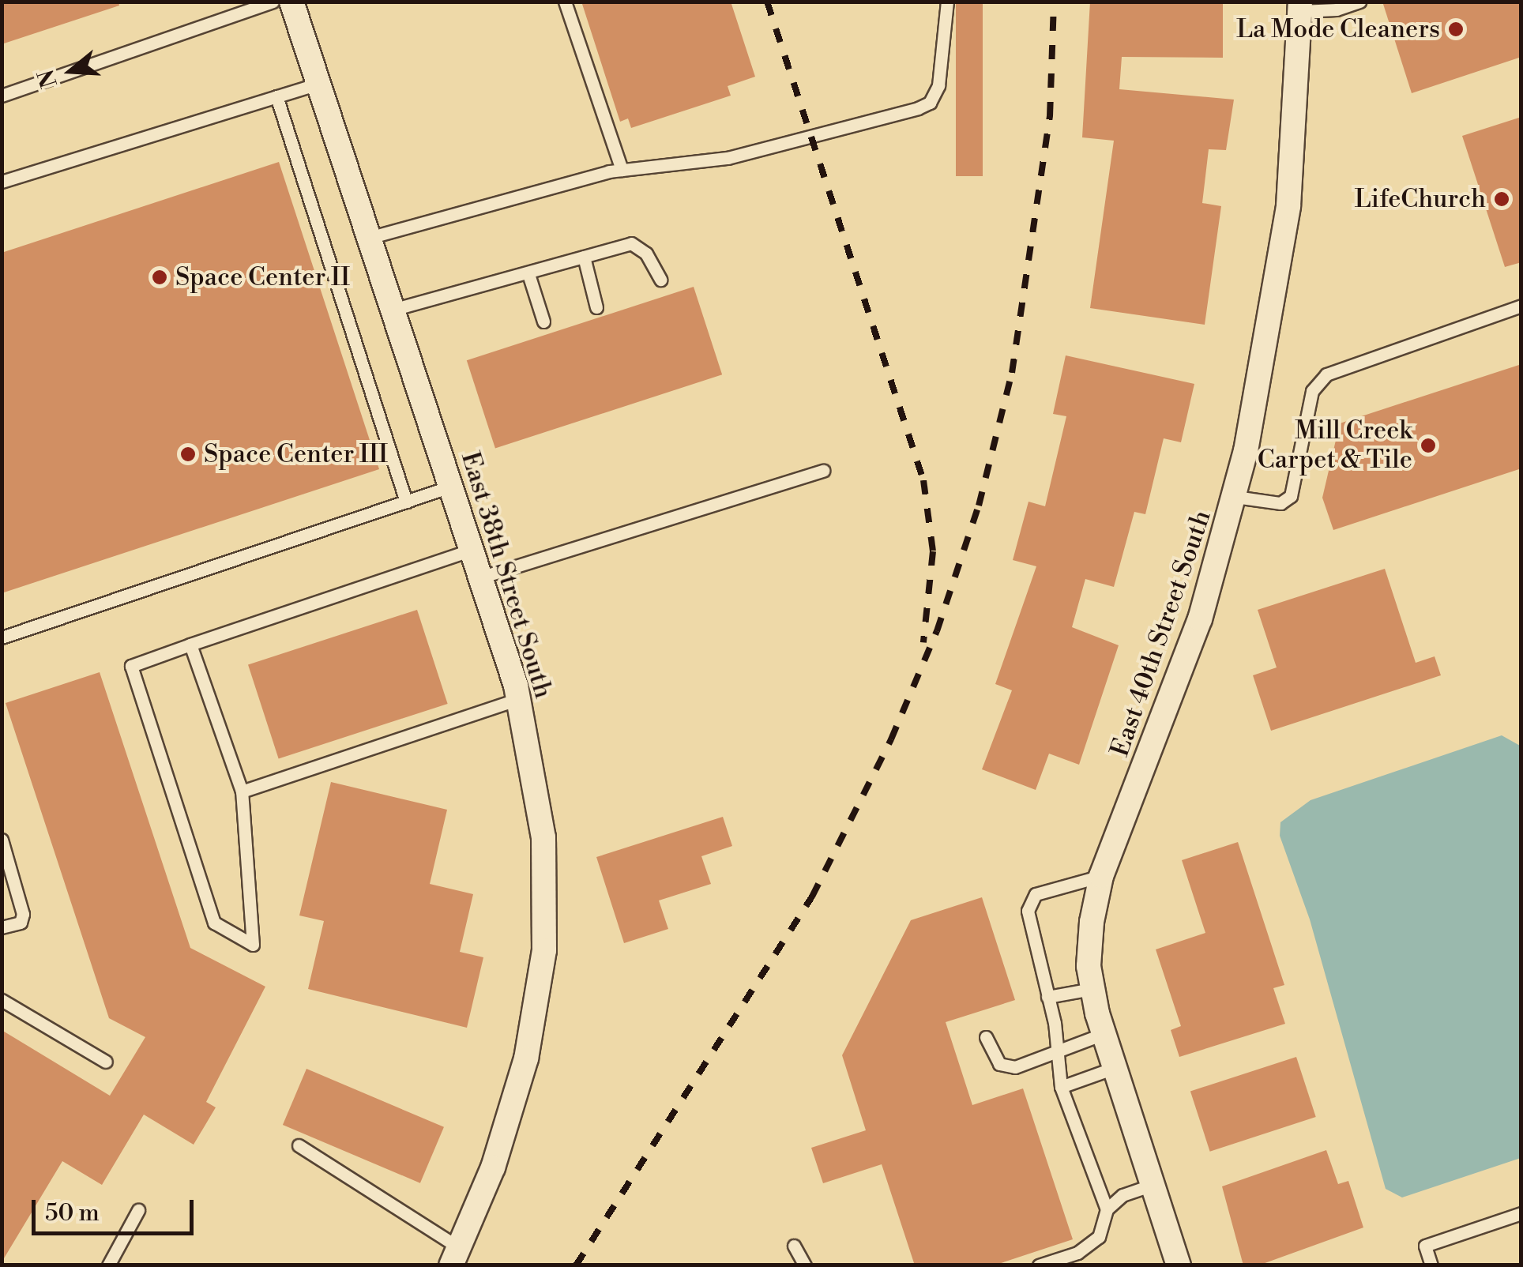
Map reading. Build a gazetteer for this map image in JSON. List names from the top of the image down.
{
  "streets": {
    "street": ["East 38th Street South", "East 40th Street South"]
  },
  "places": [
    "La Mode Cleaners",
    "LifeChurch",
    "Space Center II",
    "Mill Creek Carpet & Tile",
    "Space Center III"
  ],
  "scale_bar": "50 m",
  "north": "left"
}
